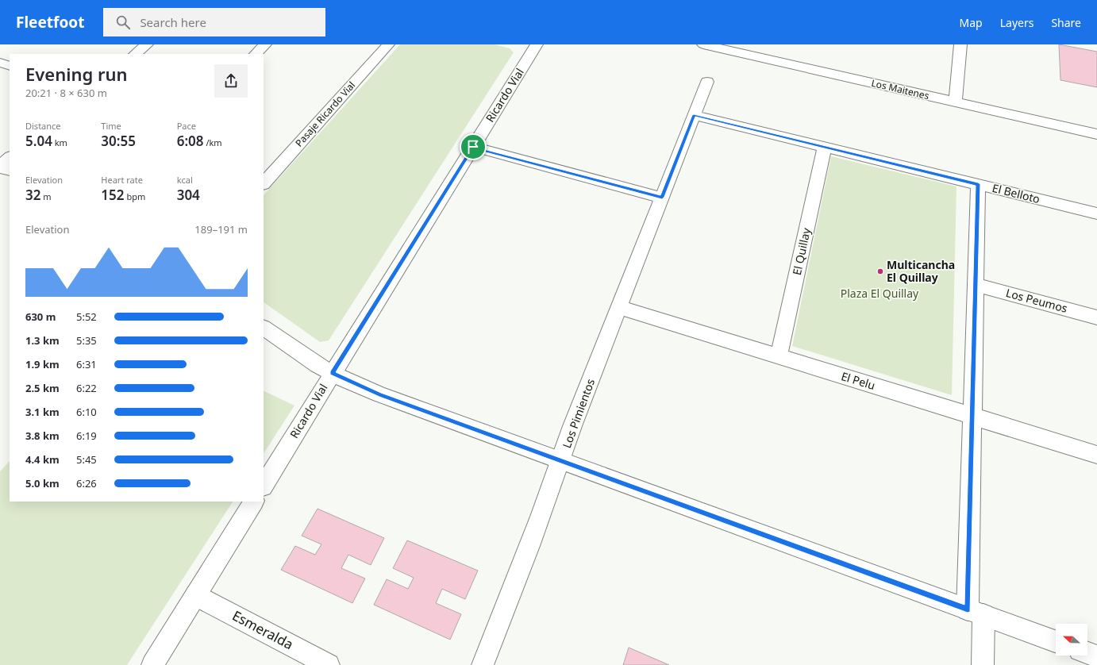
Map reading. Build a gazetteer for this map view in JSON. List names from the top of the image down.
{
  "streets": {
    "street": [
      "Los Maitenes",
      "Ricardo Vial",
      "Pasaje Ricardo Vial",
      "El Belloto",
      "El Quillay",
      "Los Peumos",
      "El Pelu",
      "Los Pimientos",
      "Esmeralda"
    ]
  },
  "crossings": [
    ["El Belloto", "El Quillay"],
    ["El Belloto", "Los Pimientos"],
    ["El Quillay", "El Pelu"],
    ["El Pelu", "Los Pimientos"]
  ],
  "parks": ["Plaza El Quillay"],
  "places": ["Multicancha El Quillay"],
  "north": "left",
  "page": {
    "header": "Fleetfoot",
    "search": "Search here",
    "nav": ["Map", "Layers", "Share"],
    "heading": ["Evening run", "20:21 · 8 × 630 m"],
    "stats": [
      ["Distance", "5.04 km"],
      ["Time", "30:55"],
      ["Pace", "6:08 /km"],
      ["Elevation", "32 m"],
      ["Heart rate", "152 bpm"],
      ["kcal", "304"]
    ],
    "chart": ["Elevation", "189–191 m"],
    "list": [
      {
        "name": "630 m",
        "note": "5:52"
      },
      {
        "name": "1.3 km",
        "note": "5:35"
      },
      {
        "name": "1.9 km",
        "note": "6:31"
      },
      {
        "name": "2.5 km",
        "note": "6:22"
      },
      {
        "name": "3.1 km",
        "note": "6:10"
      },
      {
        "name": "3.8 km",
        "note": "6:19"
      },
      {
        "name": "4.4 km",
        "note": "5:45"
      },
      {
        "name": "5.0 km",
        "note": "6:26"
      }
    ]
  }
}
